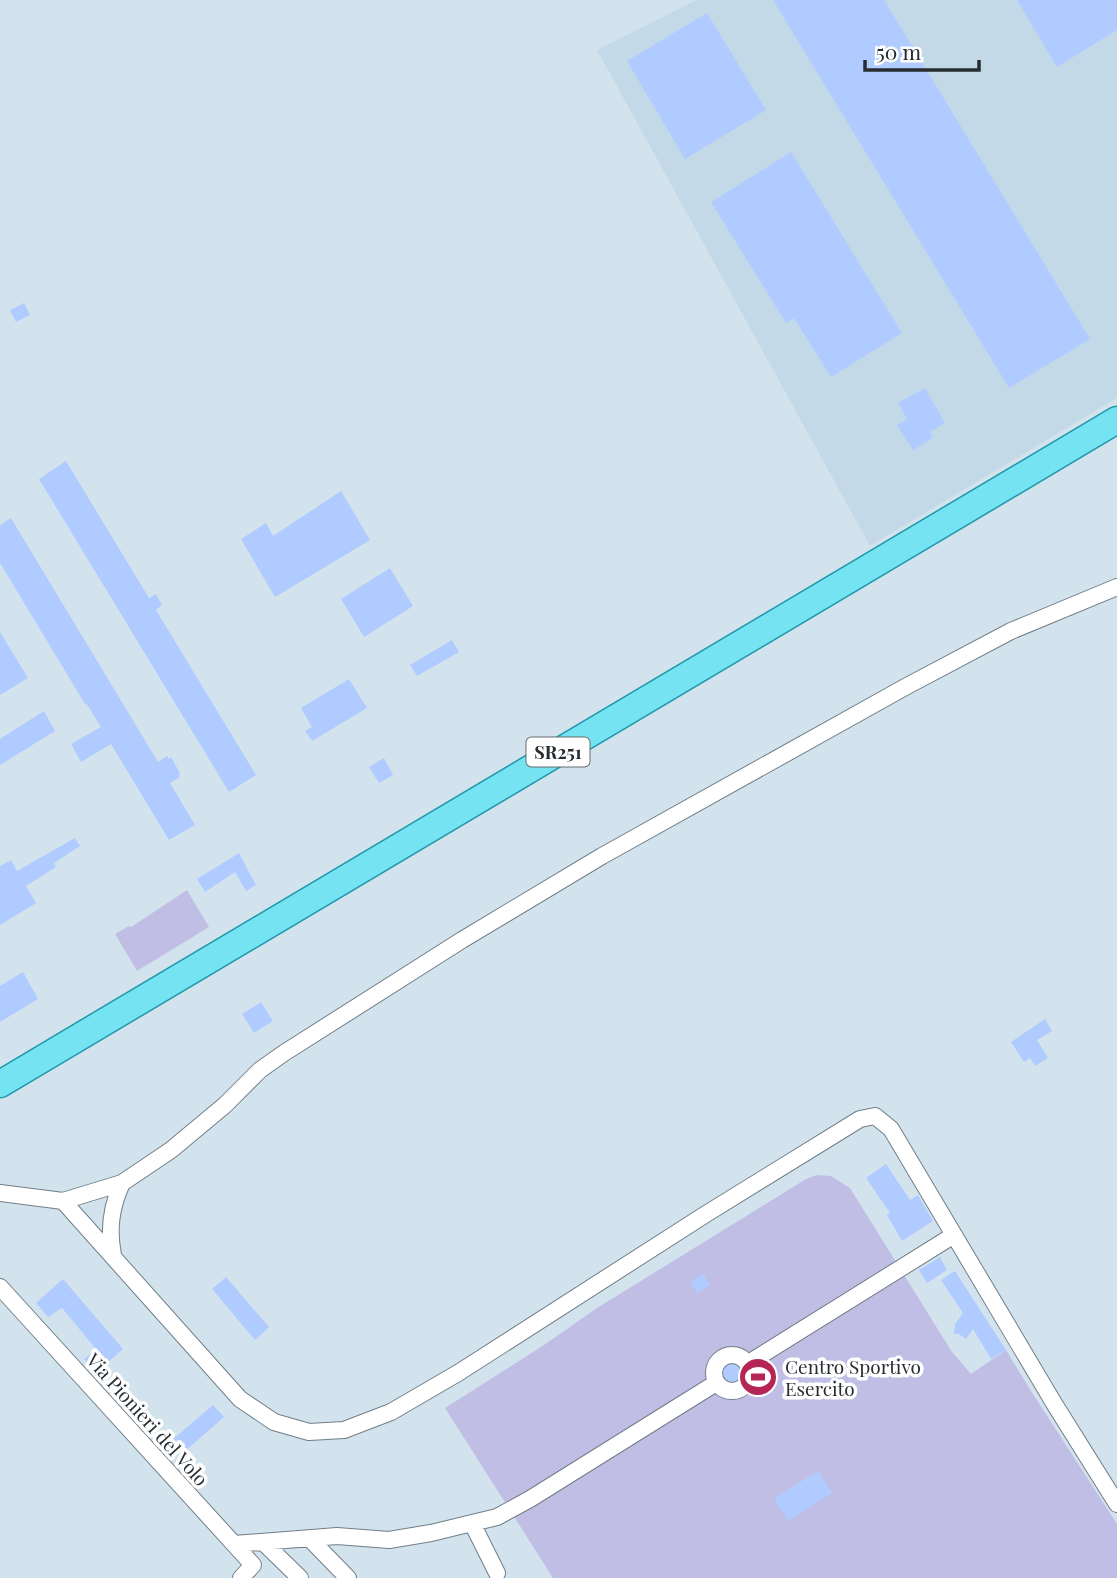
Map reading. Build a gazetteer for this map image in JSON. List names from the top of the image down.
{
  "streets": {
    "main road": ["SR251"],
    "street": ["Via Pionieri del Volo"]
  },
  "places": {
    "sports": ["Centro Sportivo Esercito"]
  },
  "scale_bar": "50 m"
}
